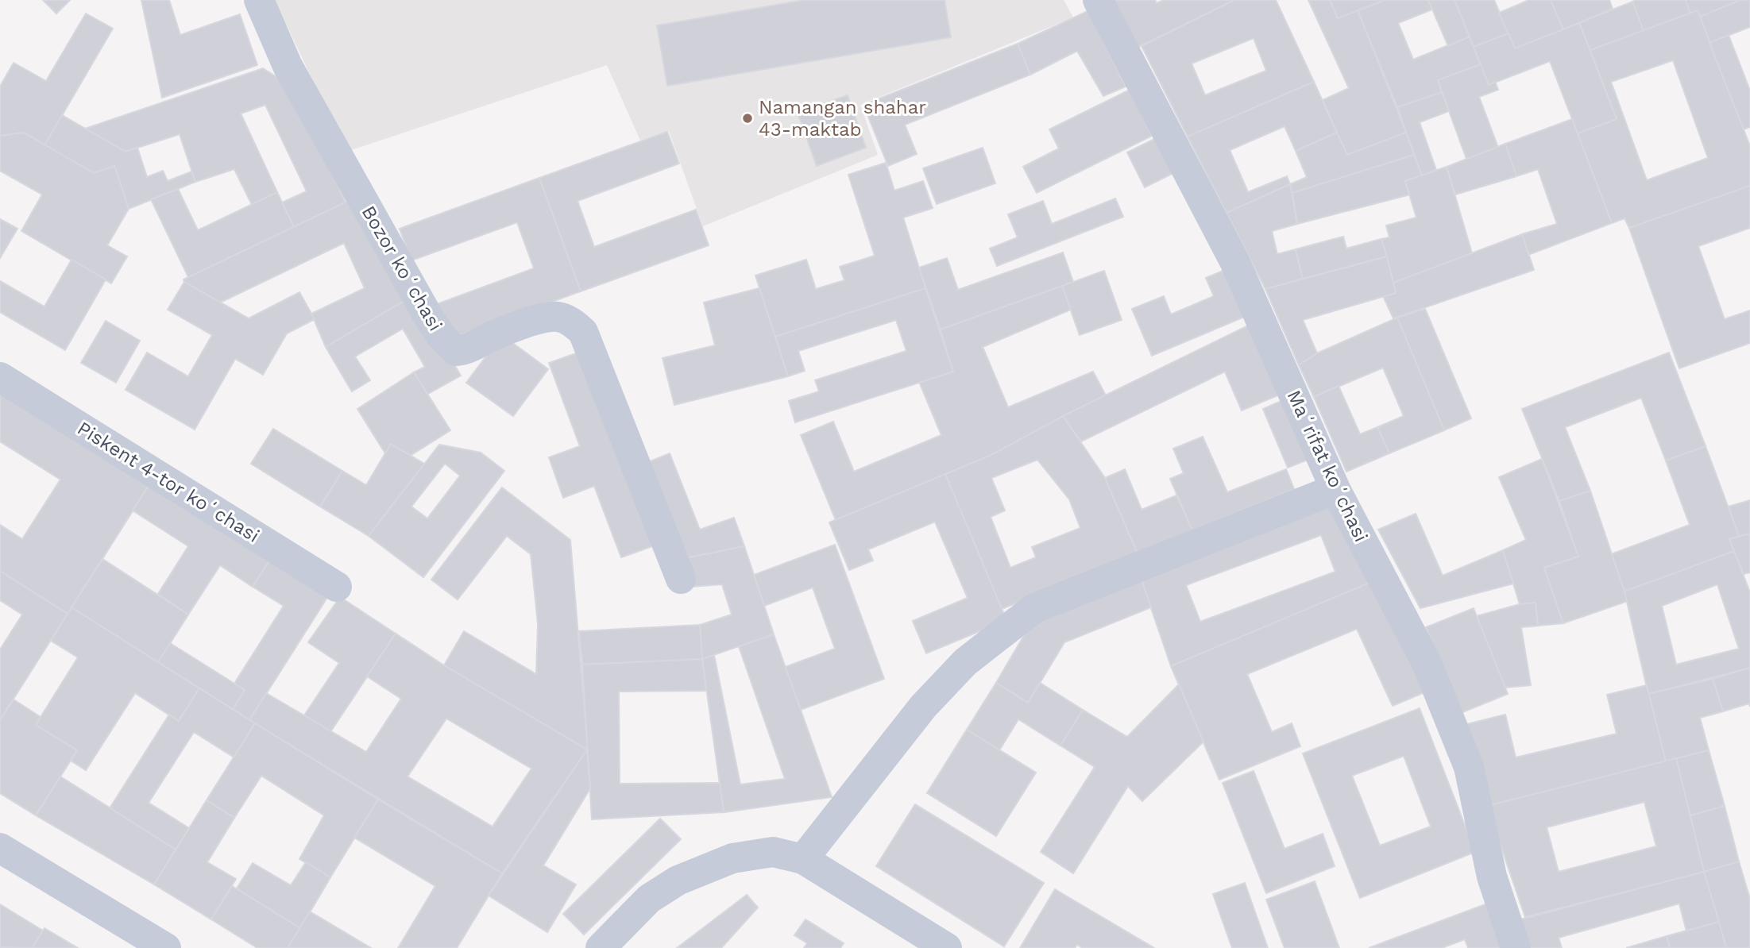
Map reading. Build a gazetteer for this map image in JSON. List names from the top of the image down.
{
  "streets": {
    "street": ["Bozor koʻchasi", "Maʻrifat koʻchasi", "Piskent 4-tor koʻchasi"]
  },
  "places": ["Namangan shahar 43-maktab"]
}
